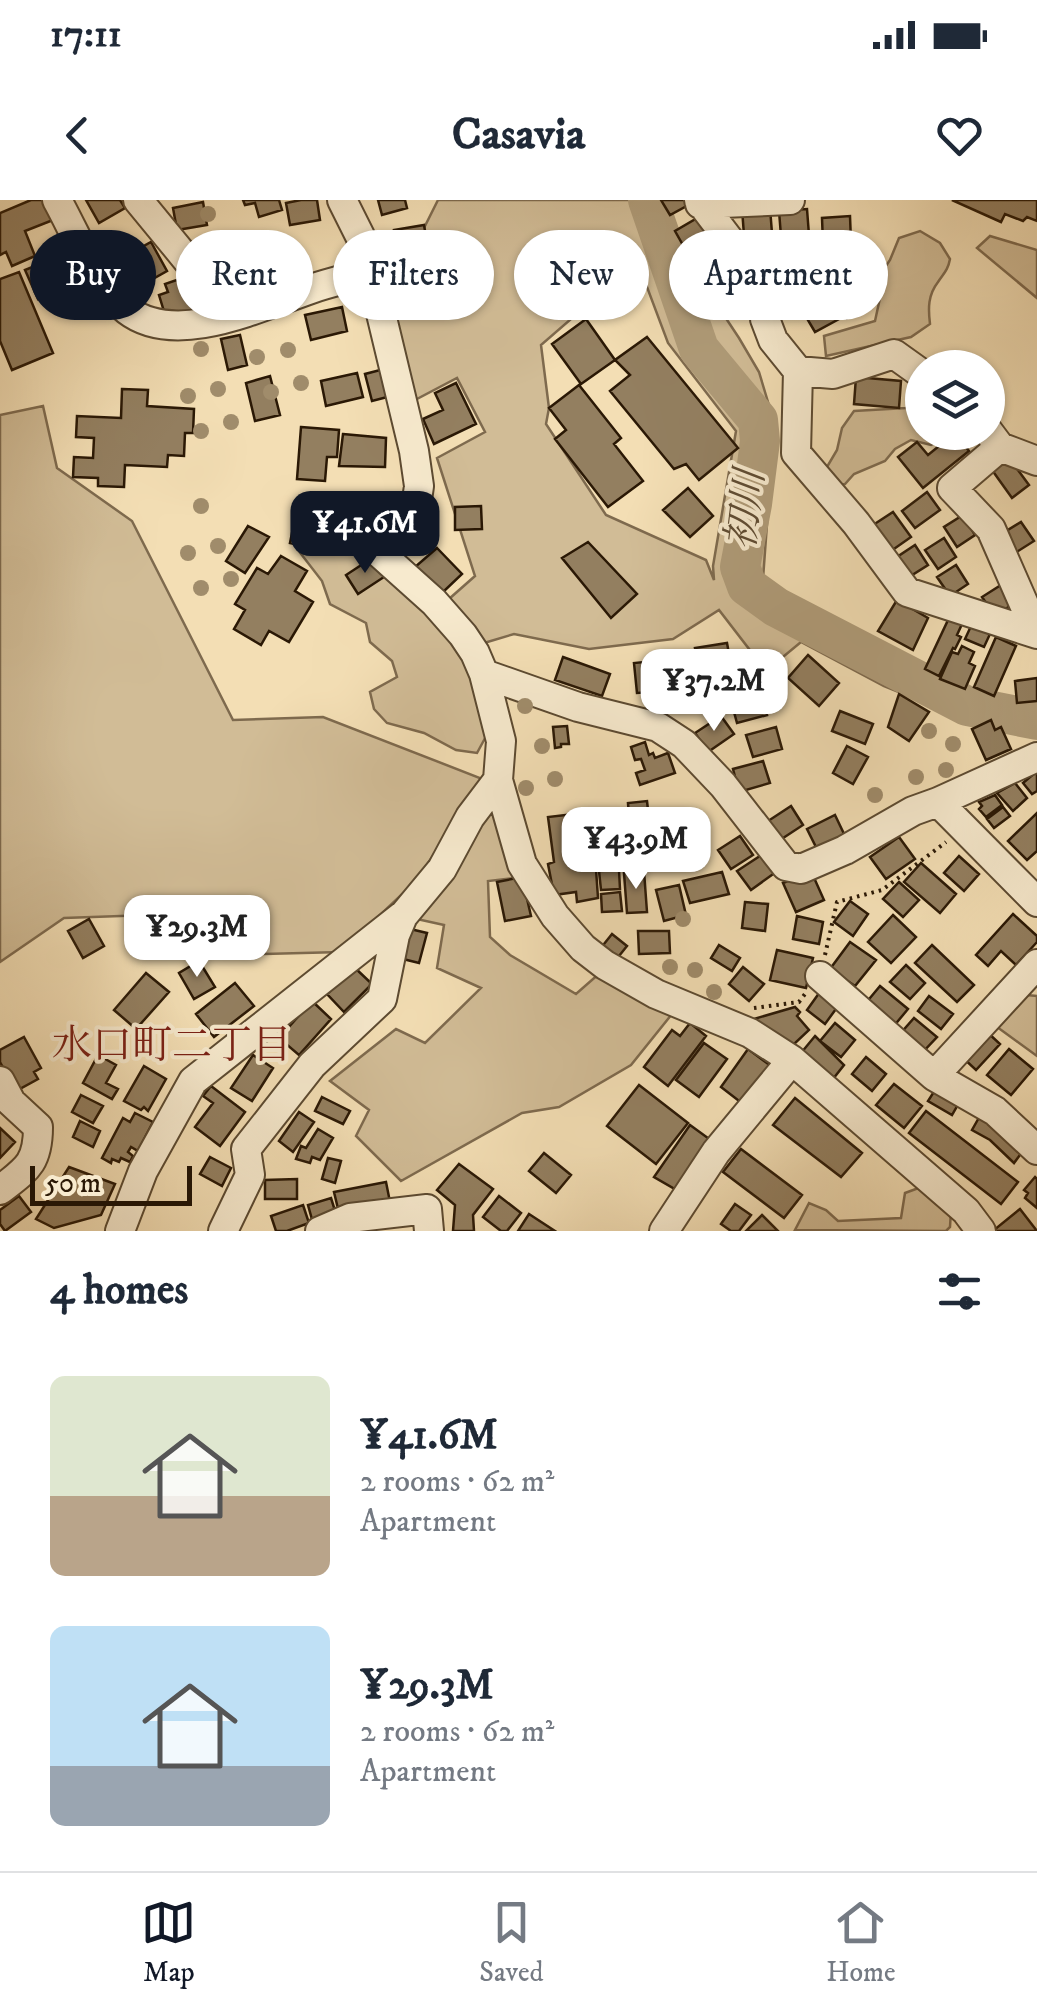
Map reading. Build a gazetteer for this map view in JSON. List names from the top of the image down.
{
  "districts": ["水口町二丁目"],
  "water": ["初川"],
  "scale_bar": "50 m",
  "page": {
    "status": "17:11",
    "header": "Casavia",
    "chip": [
      "Buy",
      "Rent",
      "Filters",
      "New",
      "Apartment"
    ],
    "price": [
      "¥41.6M",
      "¥37.2M",
      "¥43.9M",
      "¥29.3M"
    ],
    "scale": "50 m",
    "heading": "4 homes",
    "list": [
      {
        "name": "¥41.6M",
        "note": "2 rooms · 62 m² · Apartment"
      },
      {
        "name": "¥29.3M",
        "note": "2 rooms · 62 m² · Apartment"
      }
    ],
    "tabs": ["Map", "Saved", "Home"]
  }
}
